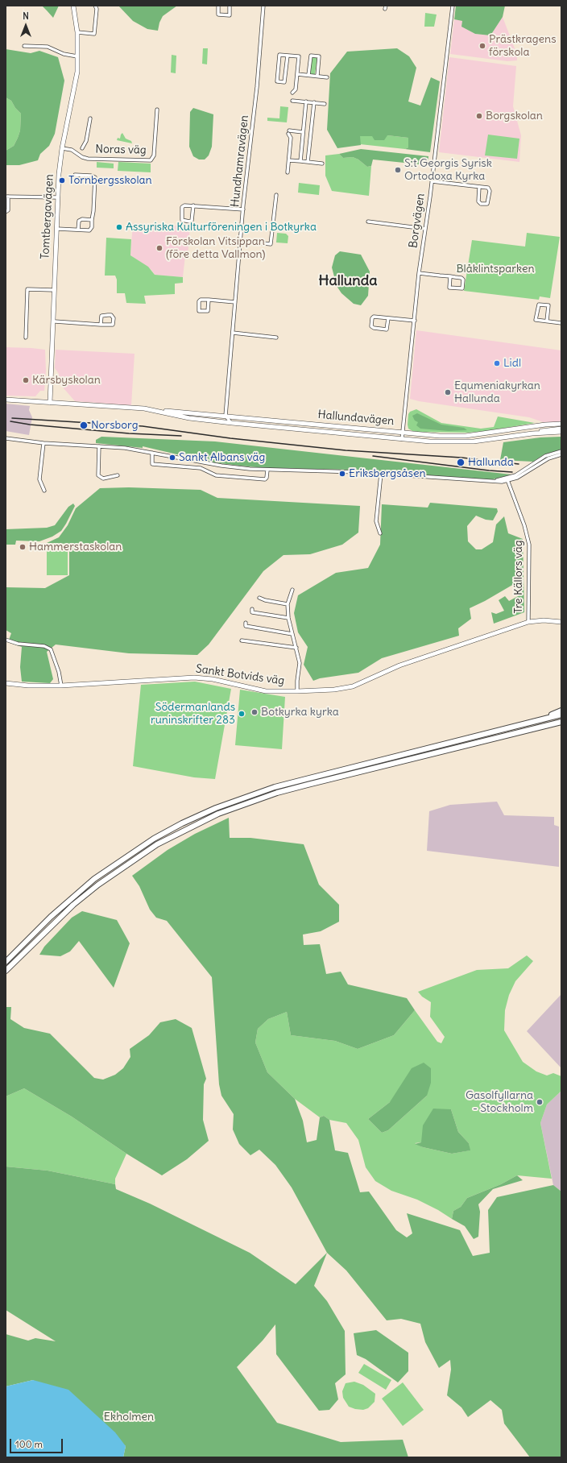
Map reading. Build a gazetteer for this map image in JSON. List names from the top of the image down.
{
  "streets": {
    "main road": ["Tomtbergavägen", "Hallundavägen", "Sankt Botvids väg"],
    "street": [
      "Noras väg",
      "Hundhamravägen",
      "Borgvägen",
      "Tre Källors väg"
    ]
  },
  "crossings": [
    ["Noras väg", "Tomtbergavägen"],
    ["Hundhamravägen", "Hallundavägen"],
    ["Tomtbergavägen", "Hallundavägen"],
    ["Borgvägen", "Hallundavägen"],
    ["Tre Källors väg", "Sankt Botvids väg"]
  ],
  "districts": ["Hallunda"],
  "parks": ["Blåklintsparken", "Ekholmen"],
  "places": [
    "Prästkragens förskola",
    "Borgskolan",
    "S:t Georgis Syrisk Ortodoxa Kyrka",
    "Tornbergsskolan",
    "Assyriska Kulturföreningen i Botkyrka",
    "Förskolan Vitsippan (före detta Vallmon)",
    "Lidl",
    "Kärsbyskolan",
    "Equmeniakyrkan Hallunda",
    "Norsborg",
    "Sankt Albans väg",
    "Hallunda",
    "Eriksbergsåsen",
    "Hammerstaskolan",
    "Botkyrka kyrka",
    "Södermanlands runinskrifter 283",
    "Gasolfyllarna - Stockholm"
  ],
  "scale_bar": "100 m",
  "north": "top"
}
